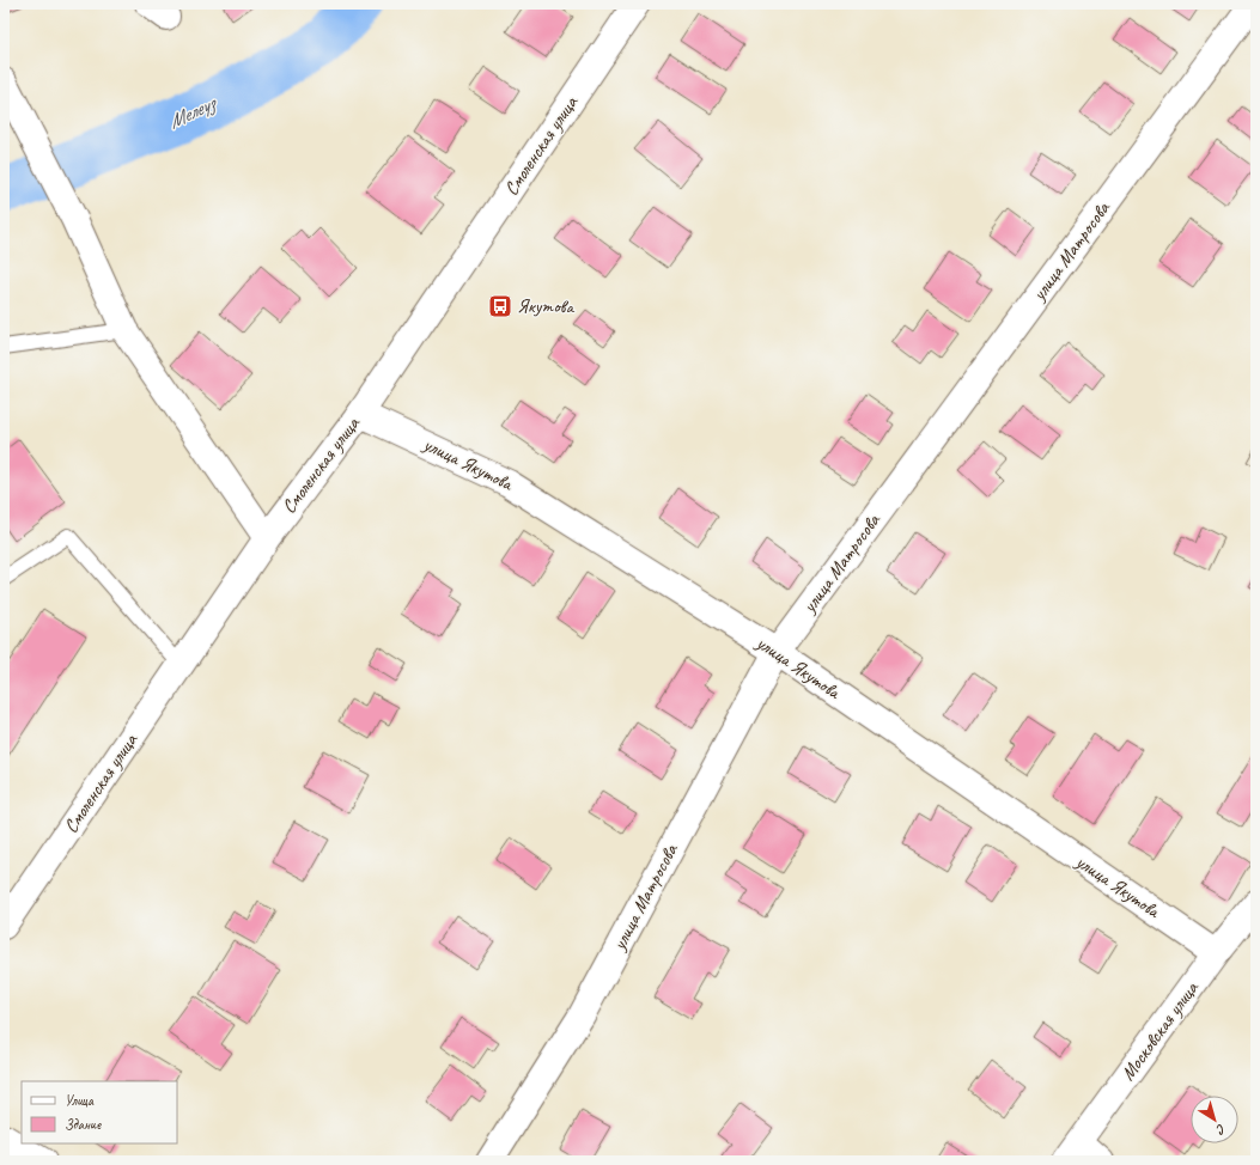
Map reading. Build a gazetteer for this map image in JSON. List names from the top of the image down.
{
  "streets": {
    "street": [
      "Смоленская улица",
      "улица Матросова",
      "улица Якутова",
      "Московская улица"
    ]
  },
  "crossings": [
    ["Смоленская улица", "улица Якутова"],
    ["улица Матросова", "улица Якутова"],
    ["улица Якутова", "Московская улица"]
  ],
  "water": ["Мелеуз"],
  "places": {
    "bus stop": ["Якутова"]
  },
  "legend": ["Улица", "Здание"],
  "north": "bottom right"
}
